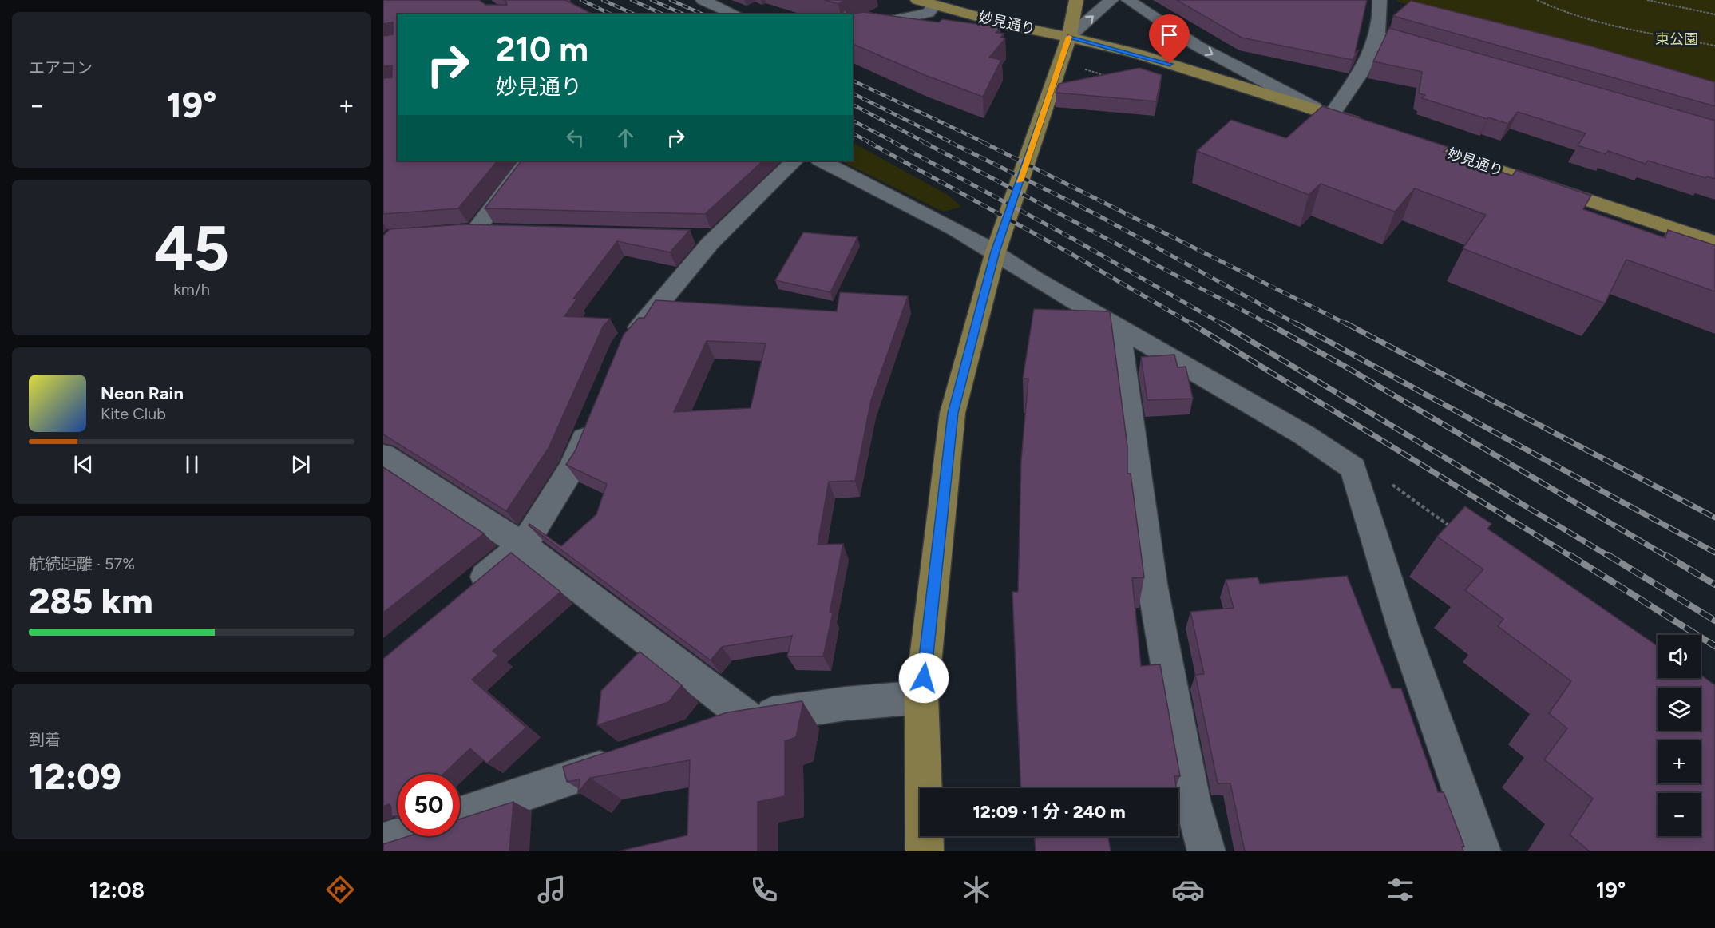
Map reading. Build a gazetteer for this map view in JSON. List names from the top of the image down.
{
  "streets": {
    "main road": ["妙見通り"]
  },
  "parks": ["東公園"],
  "page": {
    "tile": [
      "エアコン",
      ["45", "km/h"],
      ["航続距離 · 57%", "285 km"],
      ["到着", "12:09"]
    ],
    "turn": ["210 m", "妙見通り"],
    "heat": ["−", "19°", "+"],
    "song": ["Neon Rain", "Kite Club"],
    "map_buttons": ["+", "−"],
    "limit": "50",
    "trip": "12:09 · 1 分 · 240 m",
    "tabs": ["12:08", "19°"]
  }
}
